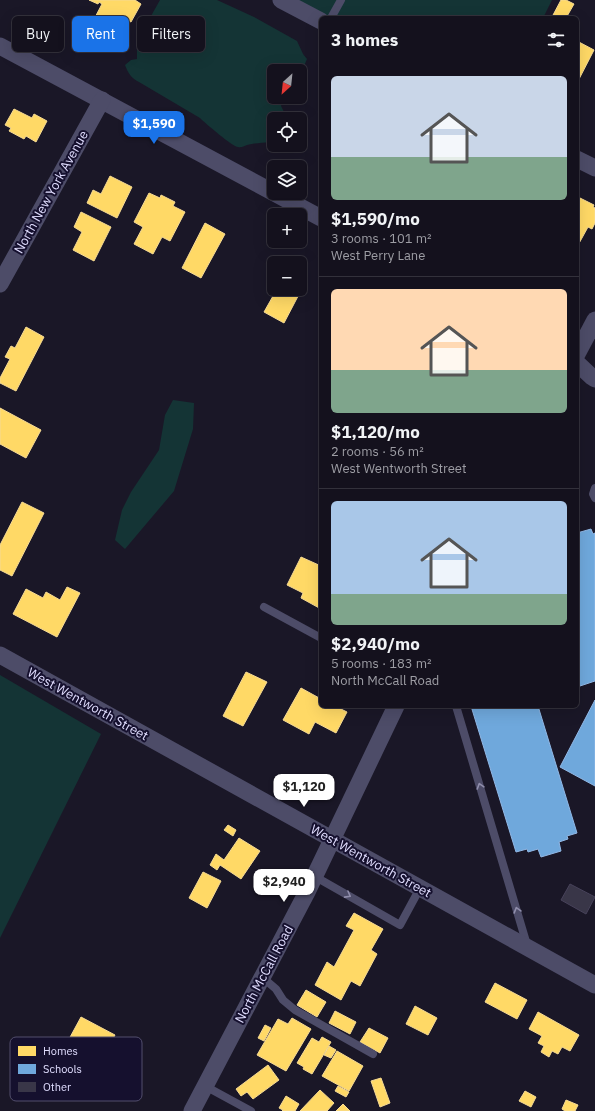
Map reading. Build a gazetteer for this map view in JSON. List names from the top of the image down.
{
  "streets": {
    "street": ["North New York Avenue", "West Wentworth Street", "North McCall Road"]
  },
  "crossings": [
    ["West Wentworth Street", "North McCall Road"]
  ],
  "legend": ["Homes", "Schools", "Other"],
  "north": "bottom left",
  "page": {
    "chip": ["Buy", "Rent", "Filters"],
    "heading": "3 homes",
    "map_buttons": ["+", "−"],
    "list": [
      {
        "name": "$1,590/mo",
        "note": "3 rooms · 101 m² · West Perry Lane"
      },
      {
        "name": "$1,120/mo",
        "note": "2 rooms · 56 m² · West Wentworth Street"
      },
      {
        "name": "$2,940/mo",
        "note": "5 rooms · 183 m² · North McCall Road"
      }
    ],
    "price": ["$1,590", "$1,120", "$2,940"]
  }
}
